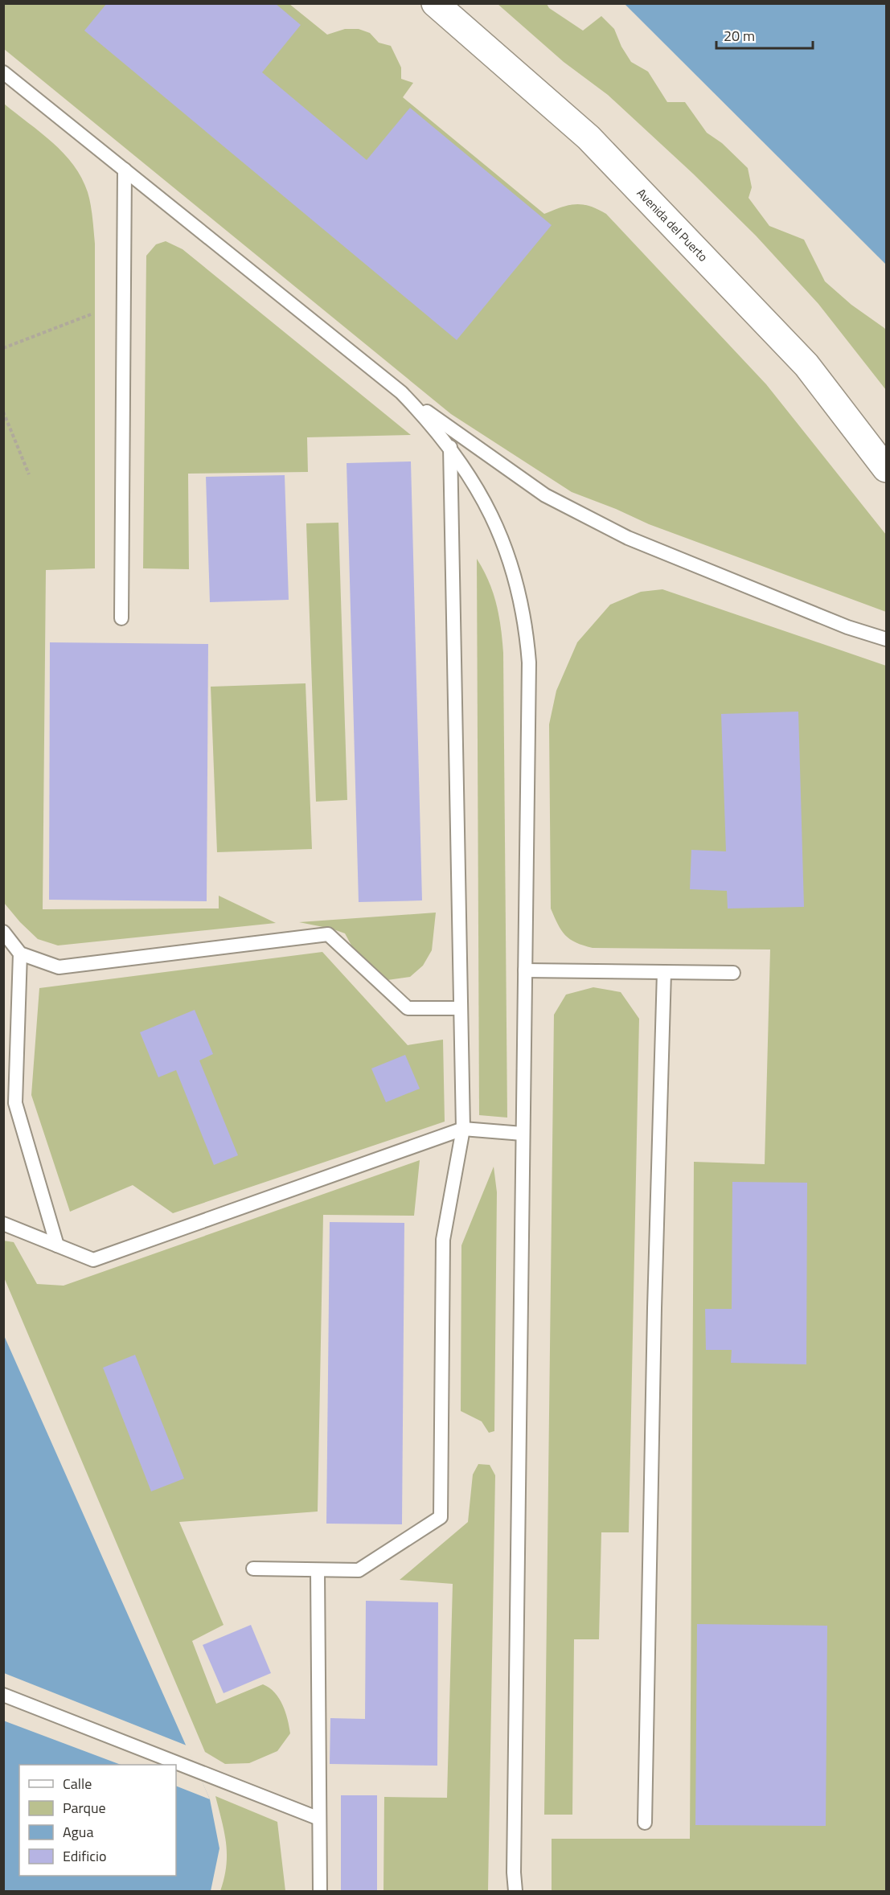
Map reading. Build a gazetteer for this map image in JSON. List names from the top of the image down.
{
  "streets": {
    "street": ["Avenida del Puerto"]
  },
  "legend": [
    "Calle",
    "Parque",
    "Agua",
    "Edificio"
  ],
  "scale_bar": "20 m"
}
